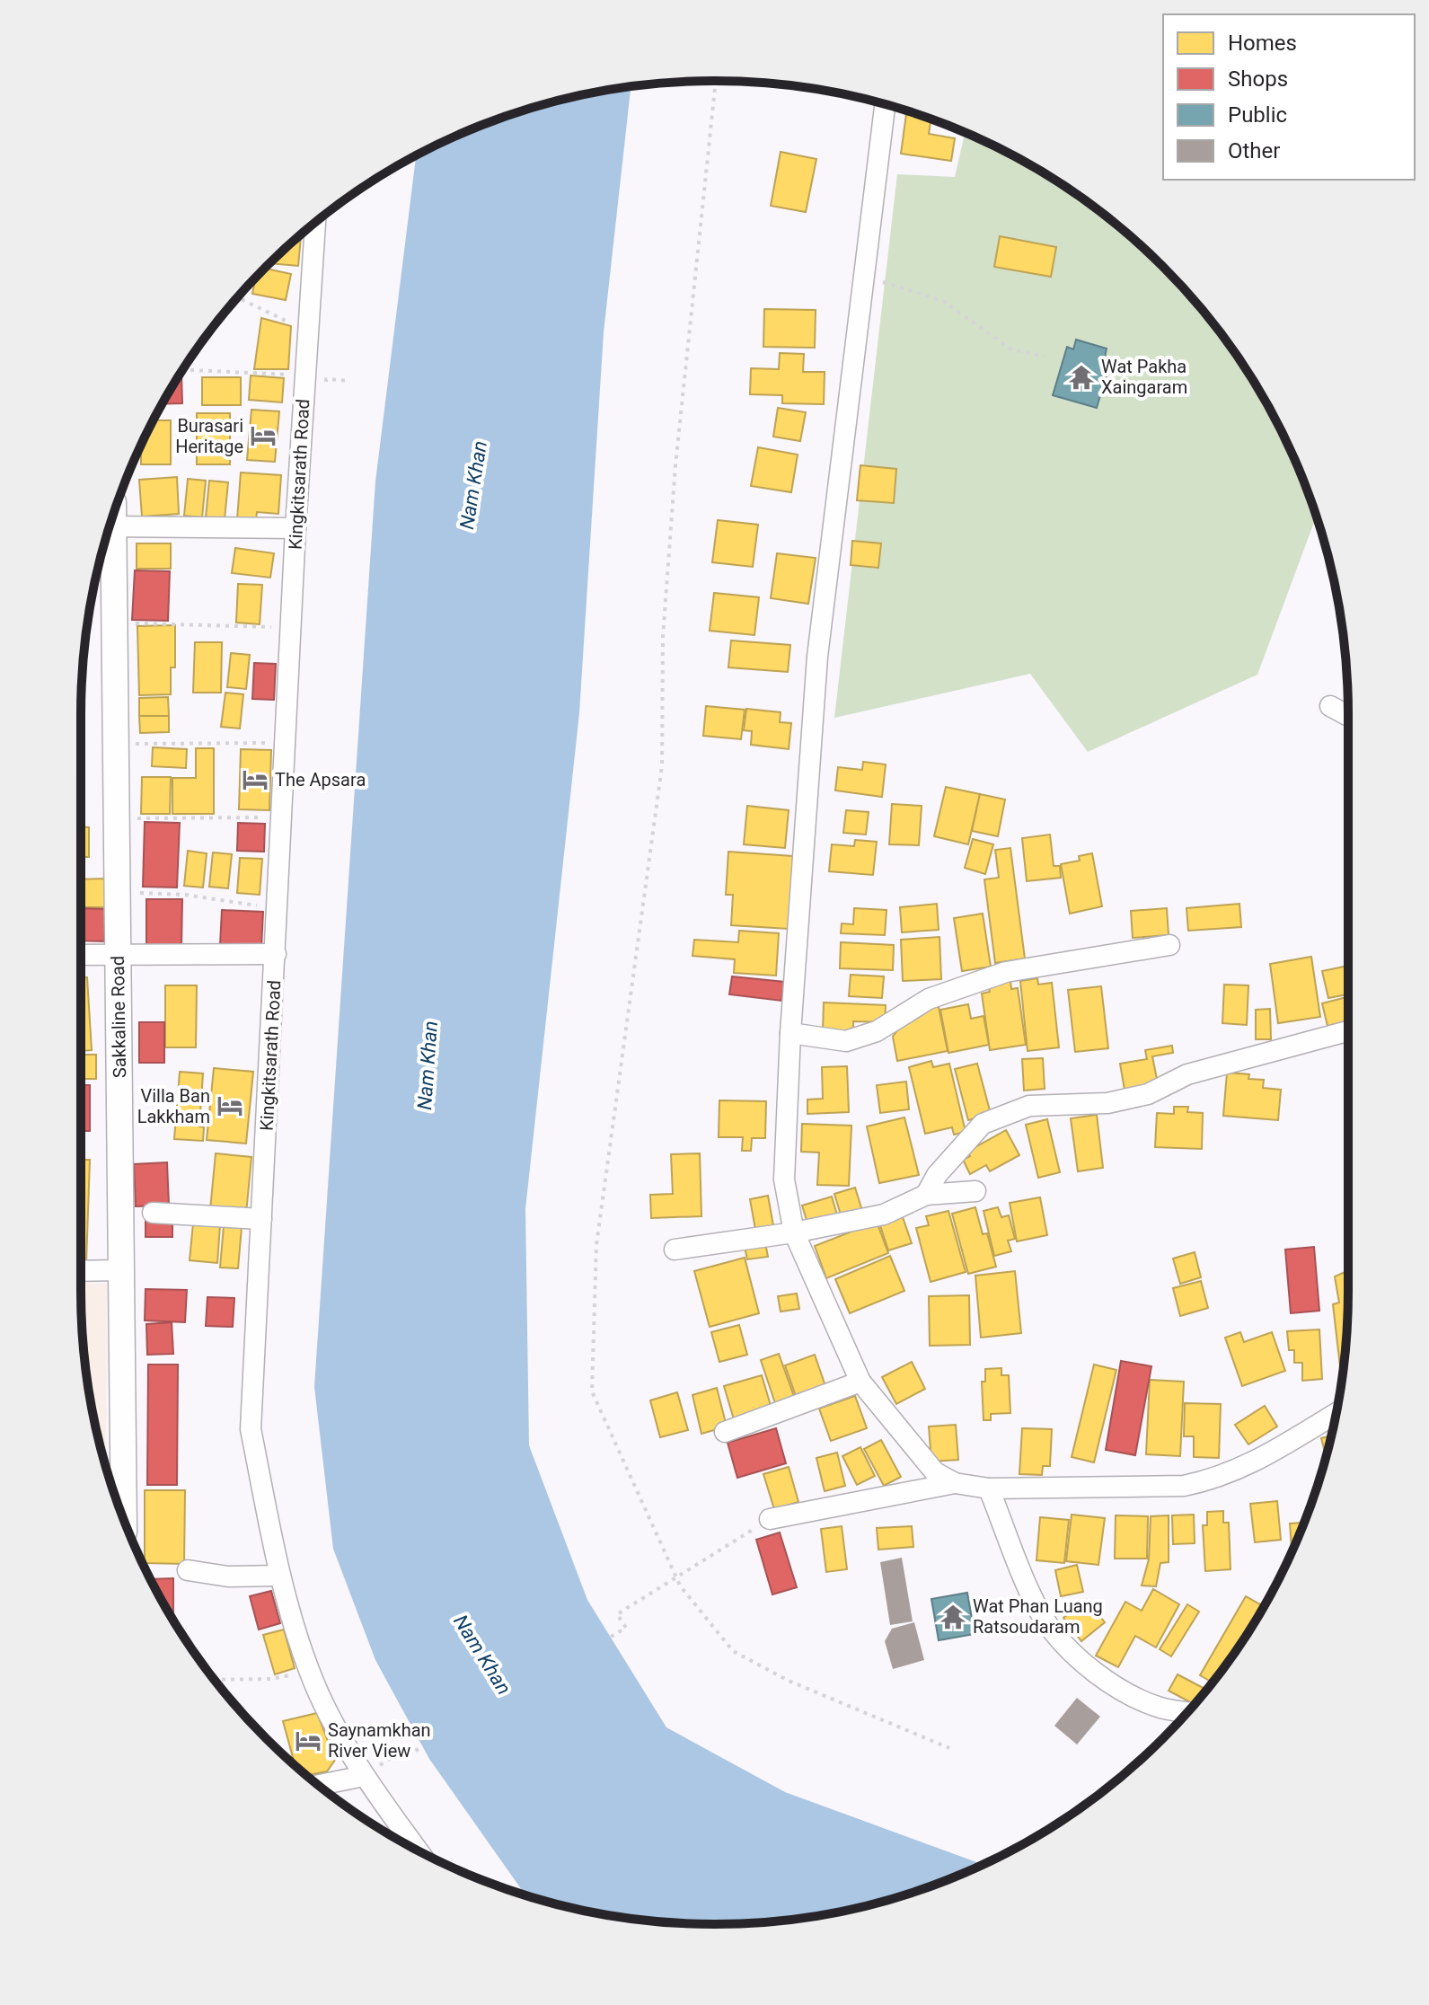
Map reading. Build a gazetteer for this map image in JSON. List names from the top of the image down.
{
  "streets": {
    "main road": ["Sakkaline Road"],
    "street": ["Kingkitsarath Road"]
  },
  "water": ["Nam Khan"],
  "places": {
    "temple": ["Wat Pakha Xaingaram", "Wat Phan Luang Ratsoudaram"],
    "hotel": [
      "Burasari Heritage",
      "The Apsara",
      "Villa Ban Lakkham",
      "Saynamkhan River View"
    ]
  },
  "legend": [
    "Homes",
    "Shops",
    "Public",
    "Other"
  ]
}
